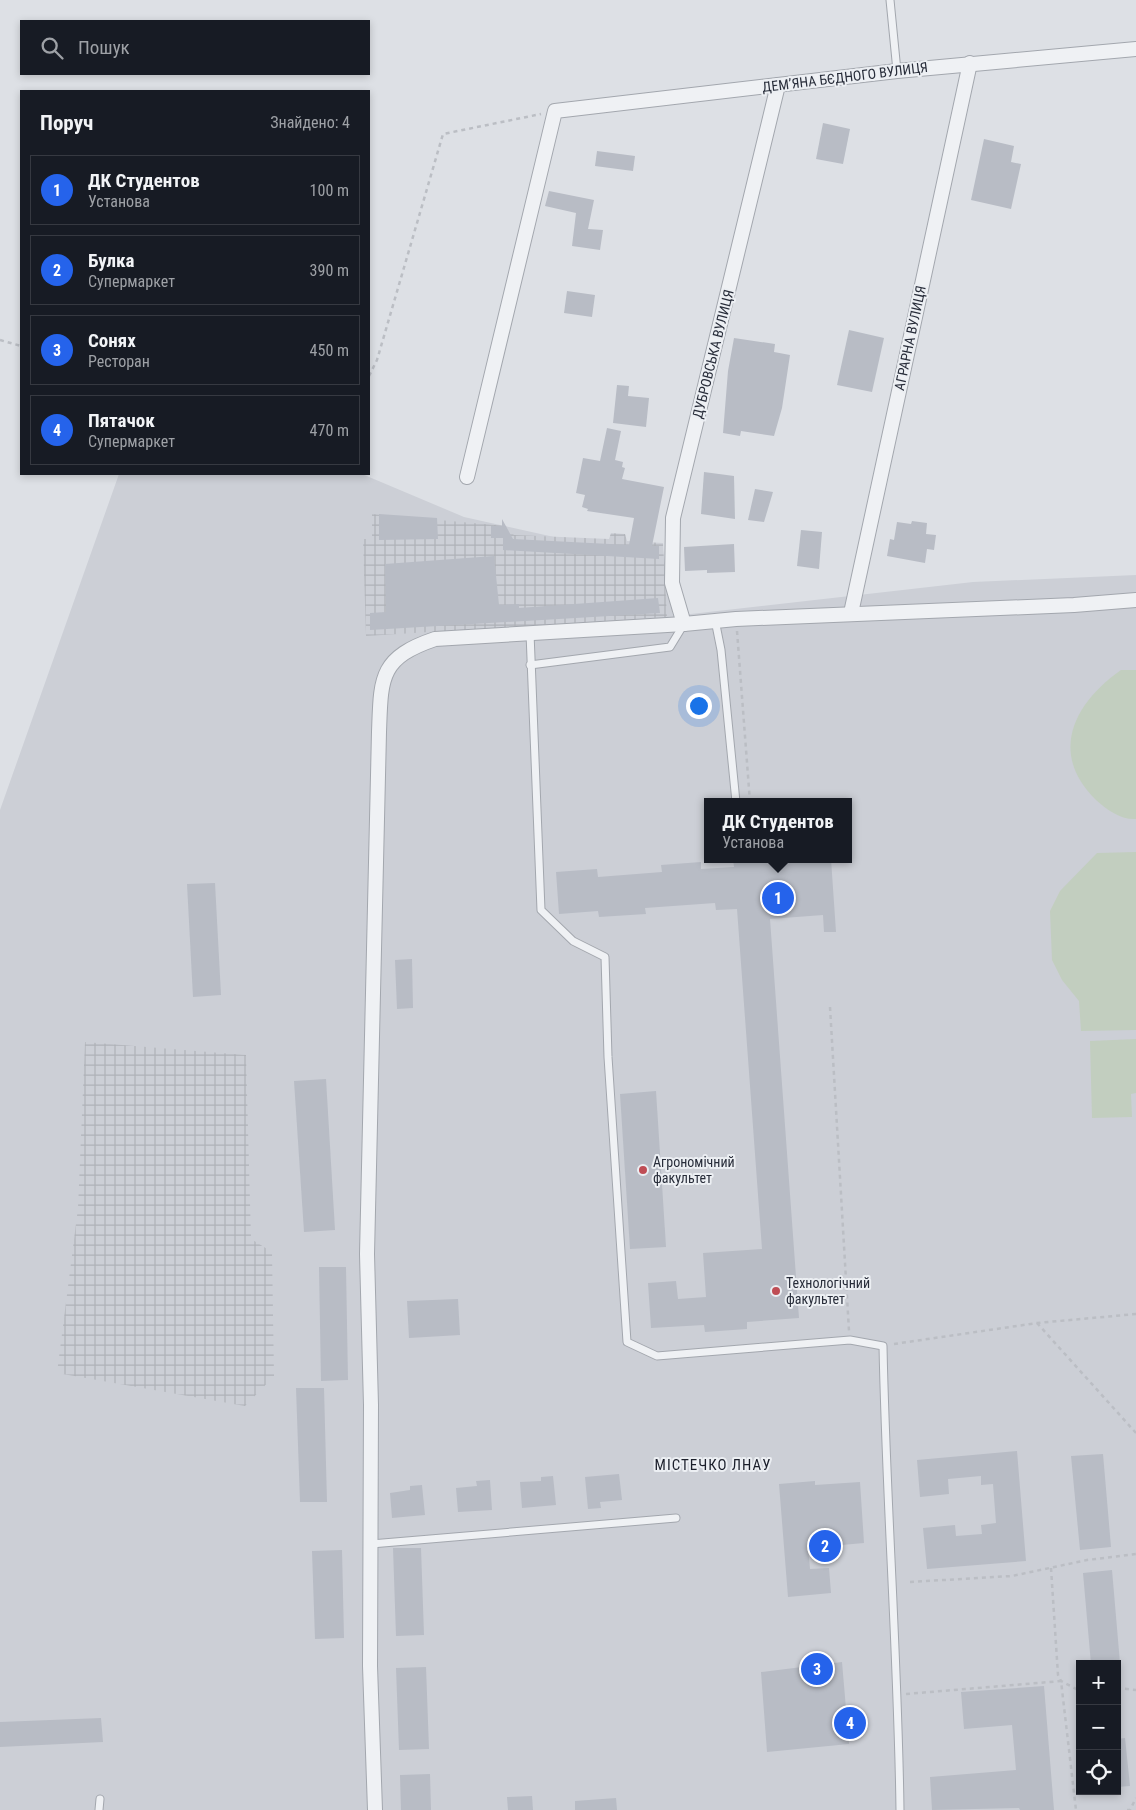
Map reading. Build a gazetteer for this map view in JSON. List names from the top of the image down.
{
  "streets": {
    "street": ["ДЕМ’ЯНА БЄДНОГО ВУЛИЦЯ", "АГРАРНА ВУЛИЦЯ", "ДУБРОВСЬКА ВУЛИЦЯ"]
  },
  "crossings": [
    ["ДЕМ’ЯНА БЄДНОГО ВУЛИЦЯ", "АГРАРНА ВУЛИЦЯ"],
    ["ДЕМ’ЯНА БЄДНОГО ВУЛИЦЯ", "ДУБРОВСЬКА ВУЛИЦЯ"]
  ],
  "districts": ["МІСТЕЧКО ЛНАУ"],
  "places": ["Агрономічний факультет", "Технологічний факультет"],
  "page": {
    "search": "Пошук",
    "heading": ["Поруч", "Знайдено: 4"],
    "list": [
      {
        "mark": "1",
        "name": "ДК Студентов",
        "note": "Установа",
        "value": "100 m"
      },
      {
        "mark": "2",
        "name": "Булка",
        "note": "Супермаркет",
        "value": "390 m"
      },
      {
        "mark": "3",
        "name": "Сонях",
        "note": "Ресторан",
        "value": "450 m"
      },
      {
        "mark": "4",
        "name": "Пятачок",
        "note": "Супермаркет",
        "value": "470 m"
      }
    ],
    "popup": ["ДК Студентов", "Установа"],
    "pins": [
      "1",
      "2",
      "3",
      "4"
    ],
    "map_buttons": ["+", "−"]
  }
}
